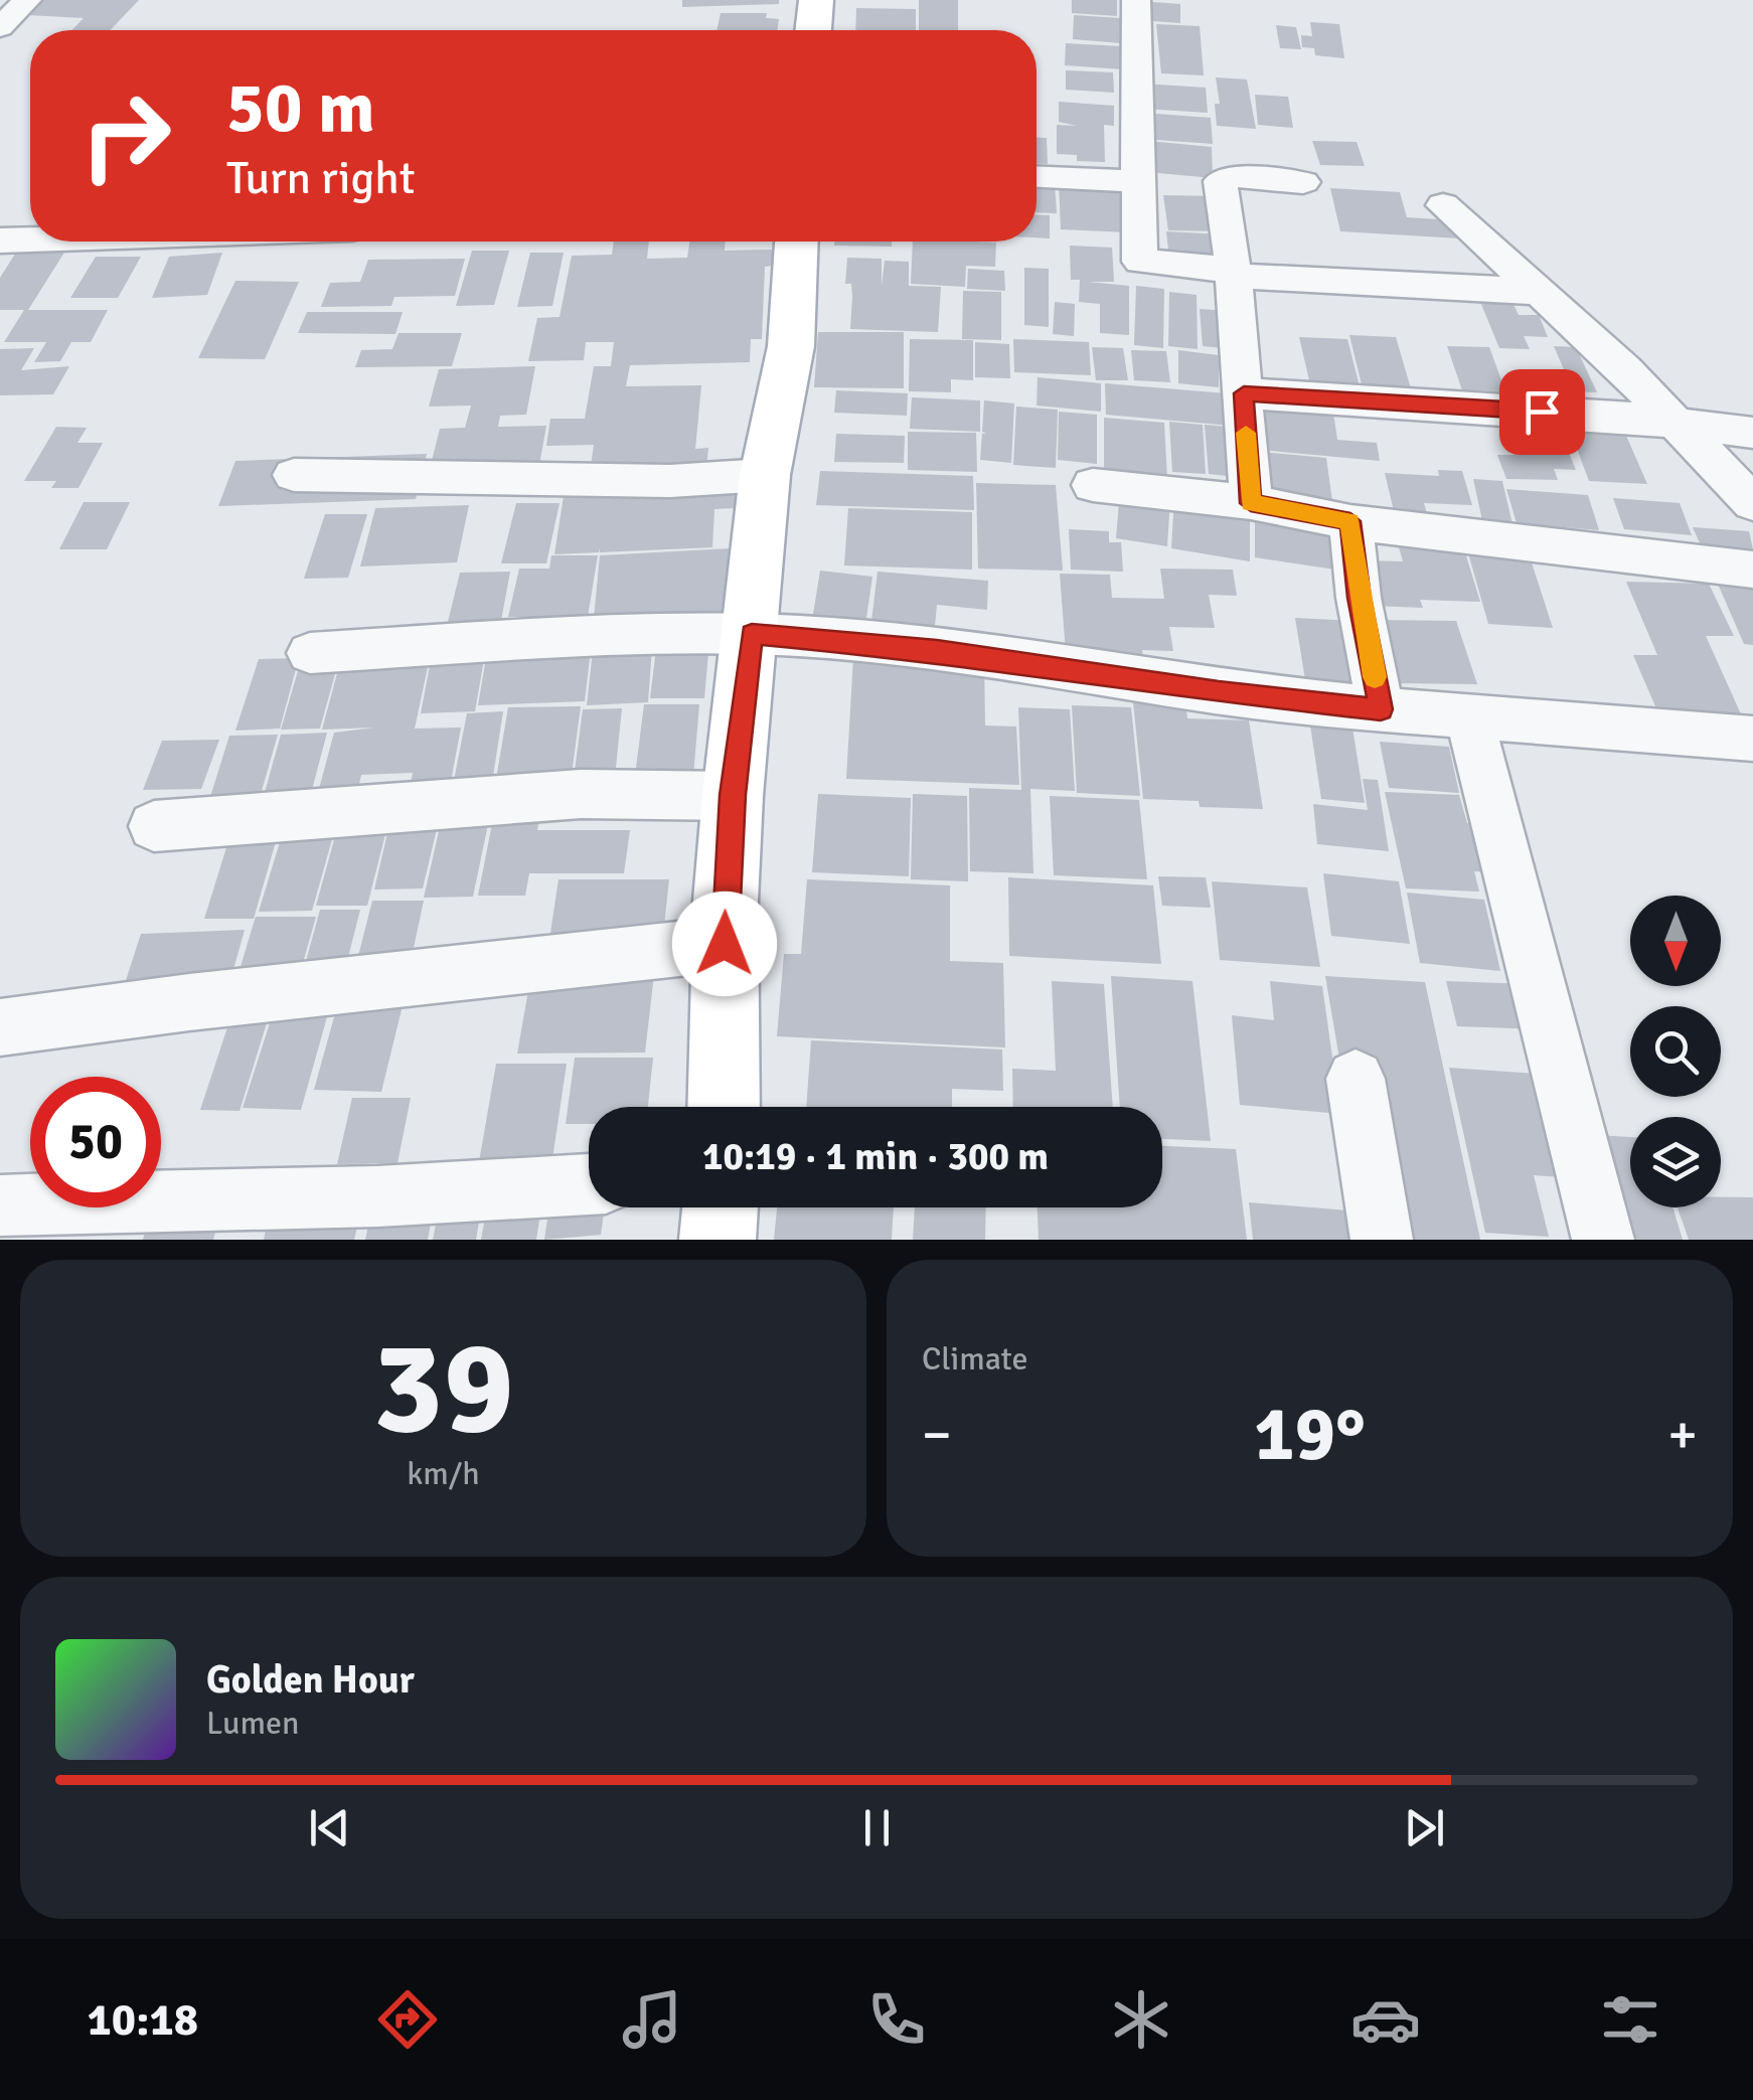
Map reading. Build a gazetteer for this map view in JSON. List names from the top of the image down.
{
  "north": "bottom",
  "page": {
    "turn": ["50 m", "Turn right"],
    "limit": "50",
    "trip": "10:19 · 1 min · 300 m",
    "tile": [
      ["39", "km/h"],
      "Climate"
    ],
    "heat": ["−", "19°", "+"],
    "song": ["Golden Hour", "Lumen"],
    "tabs": "10:18"
  }
}
